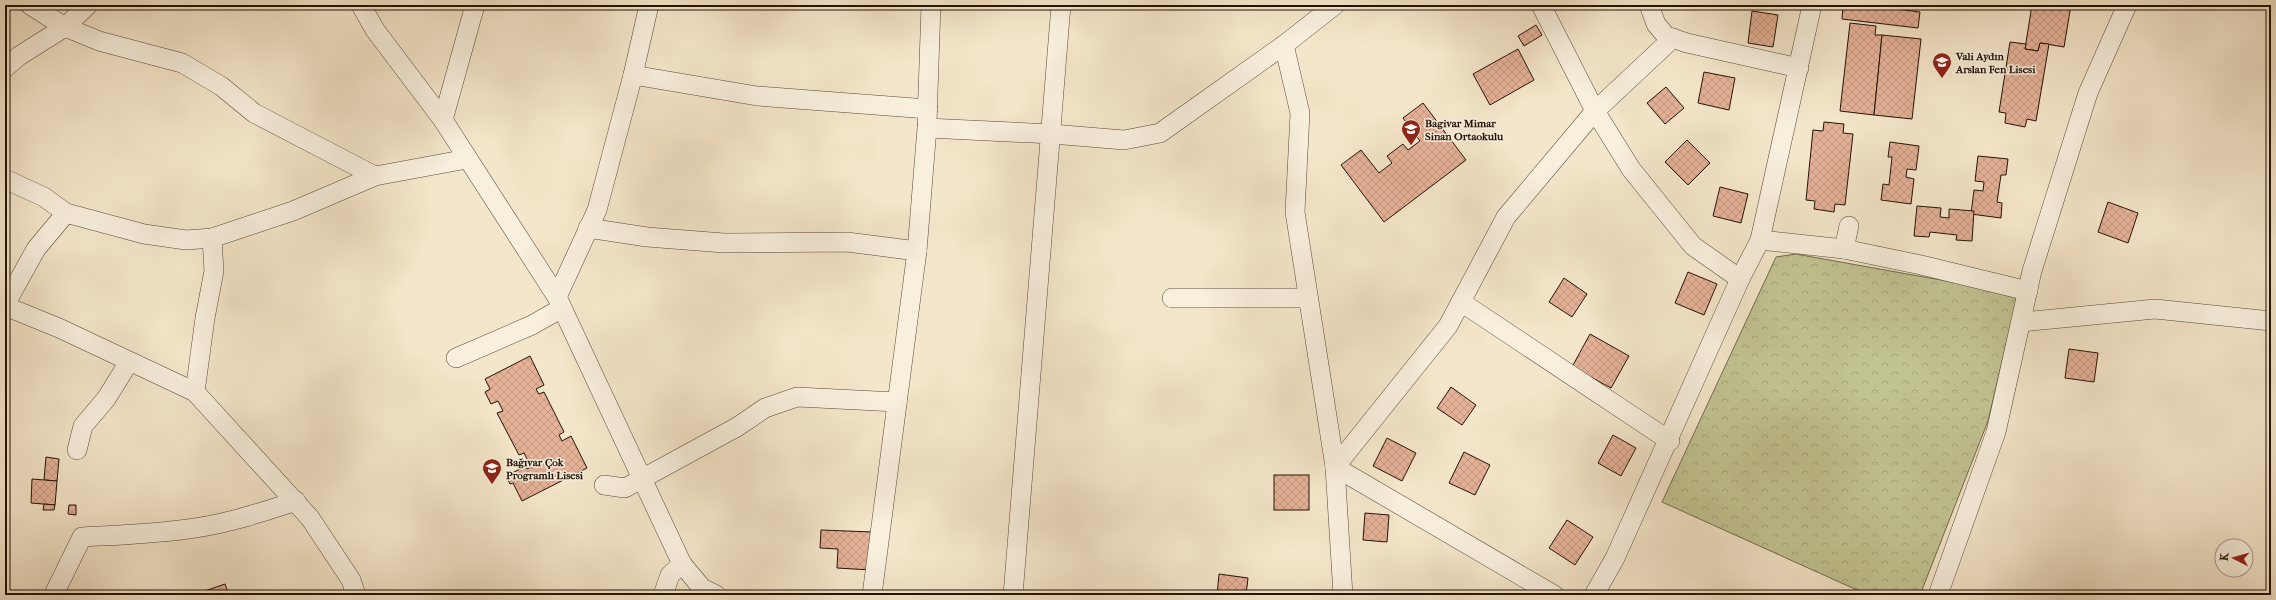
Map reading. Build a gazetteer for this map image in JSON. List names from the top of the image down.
{
  "places": {
    "school or university": ["Vali Aydın Arslan Fen Lisesi", "Bagivar Mimar Sinan Ortaokulu", "Bağıvar Çok Programlı Lisesi"]
  },
  "north": "left"
}
